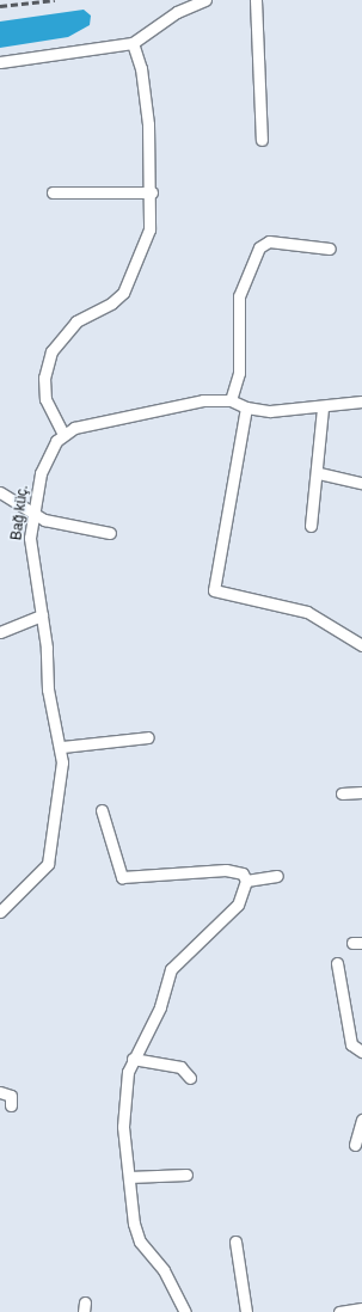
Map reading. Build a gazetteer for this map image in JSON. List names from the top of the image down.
{
  "streets": {
    "street": ["Bağ küç."]
  }
}
